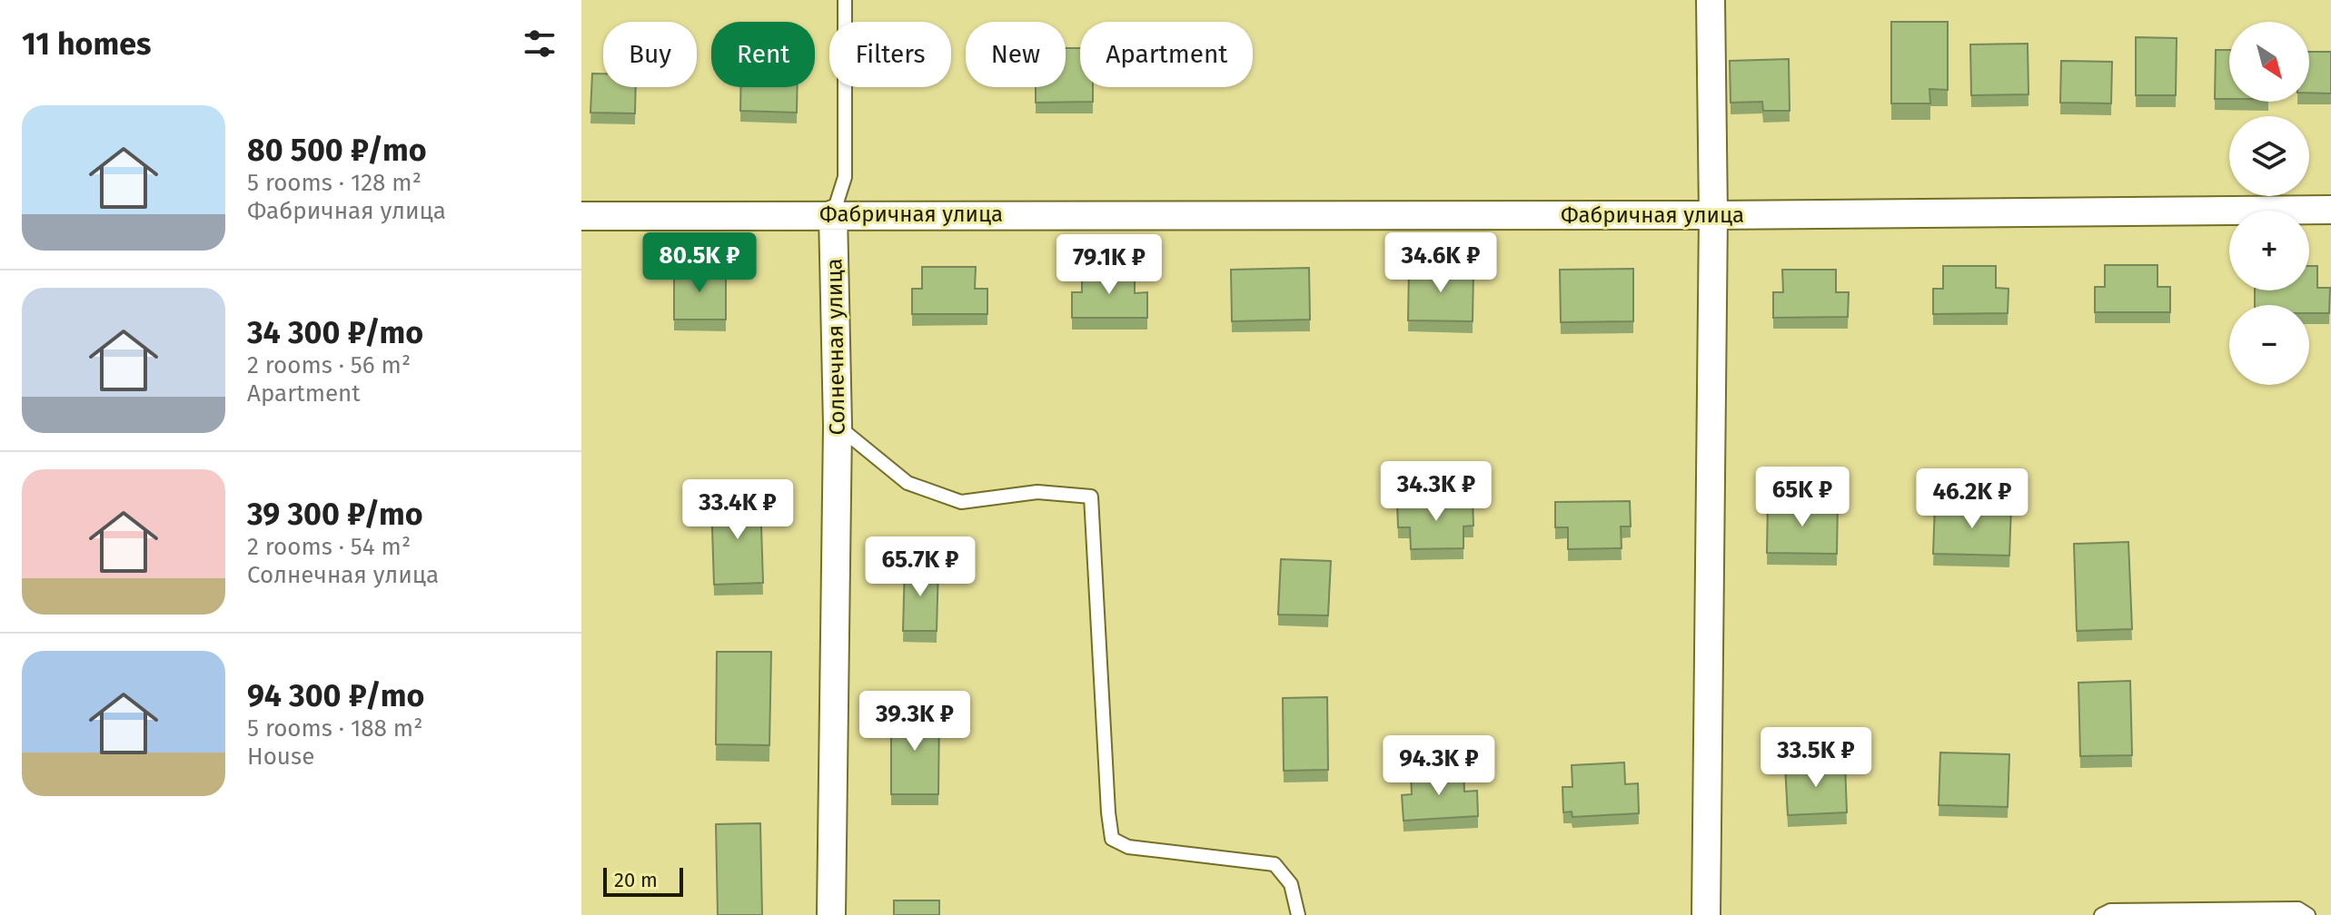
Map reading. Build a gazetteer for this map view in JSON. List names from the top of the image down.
{
  "streets": {
    "street": ["Фабричная улица", "Солнечная улица"]
  },
  "crossings": [
    ["Фабричная улица", "Солнечная улица"]
  ],
  "scale_bar": "20 m",
  "north": "bottom right",
  "page": {
    "heading": "11 homes",
    "map_buttons": ["+", "−"],
    "chip": [
      "Buy",
      "Rent",
      "Filters",
      "New",
      "Apartment"
    ],
    "list": [
      {
        "name": "80 500 ₽/mo",
        "note": "5 rooms · 128 m² · Фабричная улица"
      },
      {
        "name": "34 300 ₽/mo",
        "note": "2 rooms · 56 m² · Apartment"
      },
      {
        "name": "39 300 ₽/mo",
        "note": "2 rooms · 54 m² · Солнечная улица"
      },
      {
        "name": "94 300 ₽/mo",
        "note": "5 rooms · 188 m² · House"
      }
    ],
    "price": [
      "80.5K ₽",
      "34.6K ₽",
      "79.1K ₽",
      "34.3K ₽",
      "65K ₽",
      "46.2K ₽",
      "33.4K ₽",
      "65.7K ₽",
      "39.3K ₽",
      "33.5K ₽",
      "94.3K ₽"
    ],
    "scale": "20 m"
  }
}
